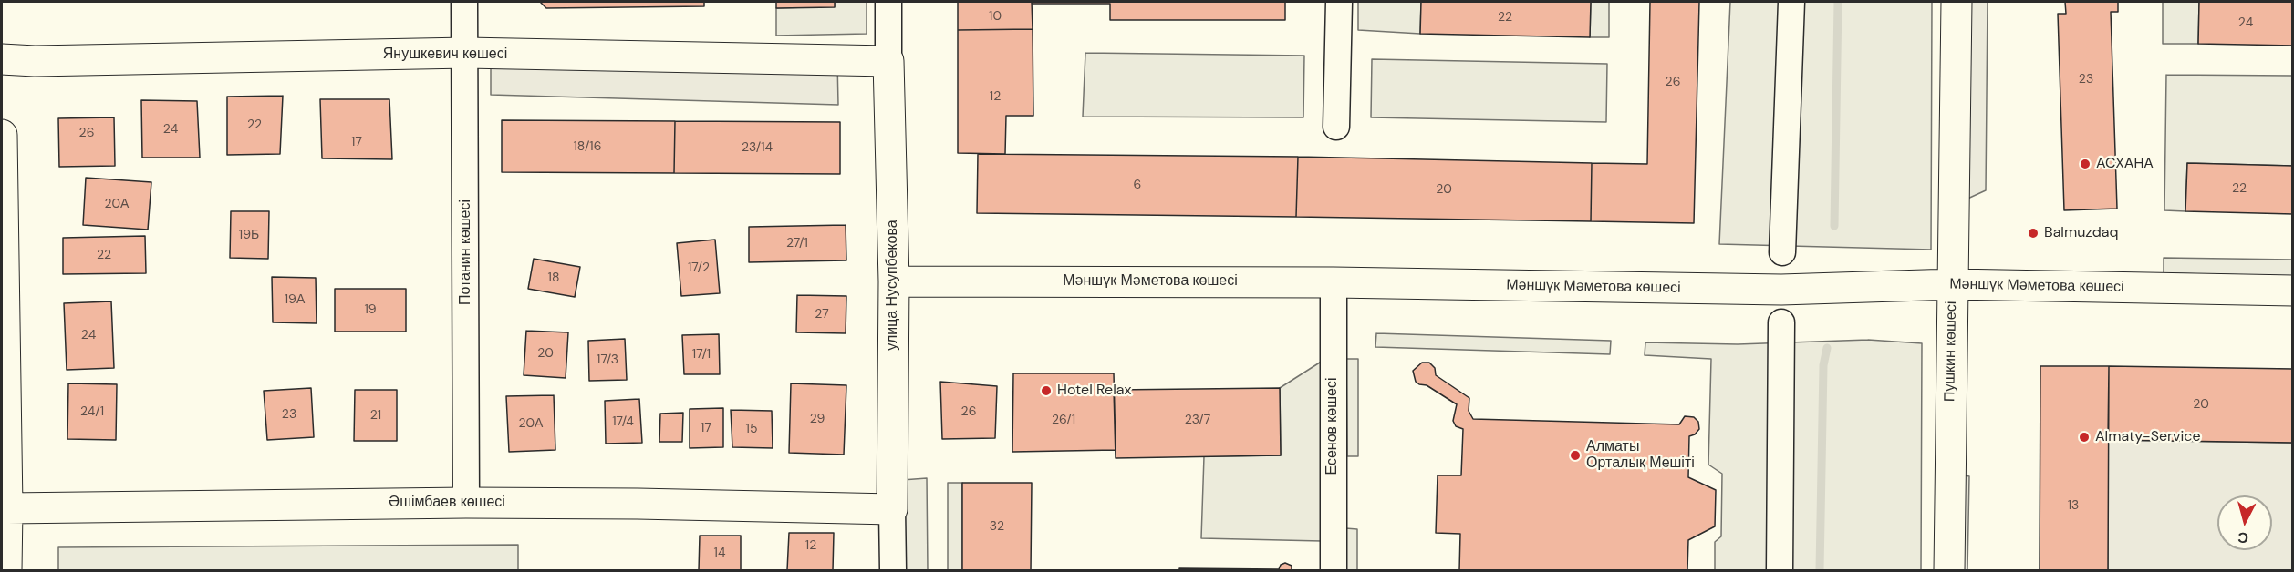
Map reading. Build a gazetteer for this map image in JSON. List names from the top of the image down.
{
  "streets": {
    "street": [
      "Янушкевич көшесі",
      "Потанин көшесі",
      "Мәншүк Мәметова көшесі",
      "улица Нусупбекова",
      "Пушкин көшесі",
      "Есенов көшесі",
      "Әшімбаев көшесі"
    ]
  },
  "crossings": [
    ["Янушкевич көшесі", "Потанин көшесі"],
    ["Янушкевич көшесі", "улица Нусупбекова"],
    ["Потанин көшесі", "Әшімбаев көшесі"],
    ["Мәншүк Мәметова көшесі", "улица Нусупбекова"],
    ["Мәншүк Мәметова көшесі", "Пушкин көшесі"],
    ["Мәншүк Мәметова көшесі", "Есенов көшесі"],
    ["улица Нусупбекова", "Әшімбаев көшесі"]
  ],
  "places": [
    "ACXAHA",
    "Balmuzdaq",
    "Hotel Relax",
    "Almaty-Service",
    "Алматы Орталық Мешіті"
  ],
  "house_numbers": [
    "10",
    "22",
    "24",
    "23",
    "26",
    "12",
    "22",
    "24",
    "26",
    "17",
    "18/16",
    "23/14",
    "6",
    "22",
    "20",
    "20А",
    "19Б",
    "27/1",
    "22",
    "17/2",
    "18",
    "19А",
    "19",
    "27",
    "24",
    "20",
    "17/1",
    "17/3",
    "20",
    "24/1",
    "26",
    "23",
    "21",
    "29",
    "26/1",
    "23/7",
    "17/4",
    "20А",
    "17",
    "15",
    "13",
    "32",
    "12",
    "14"
  ],
  "north": "bottom"
}
